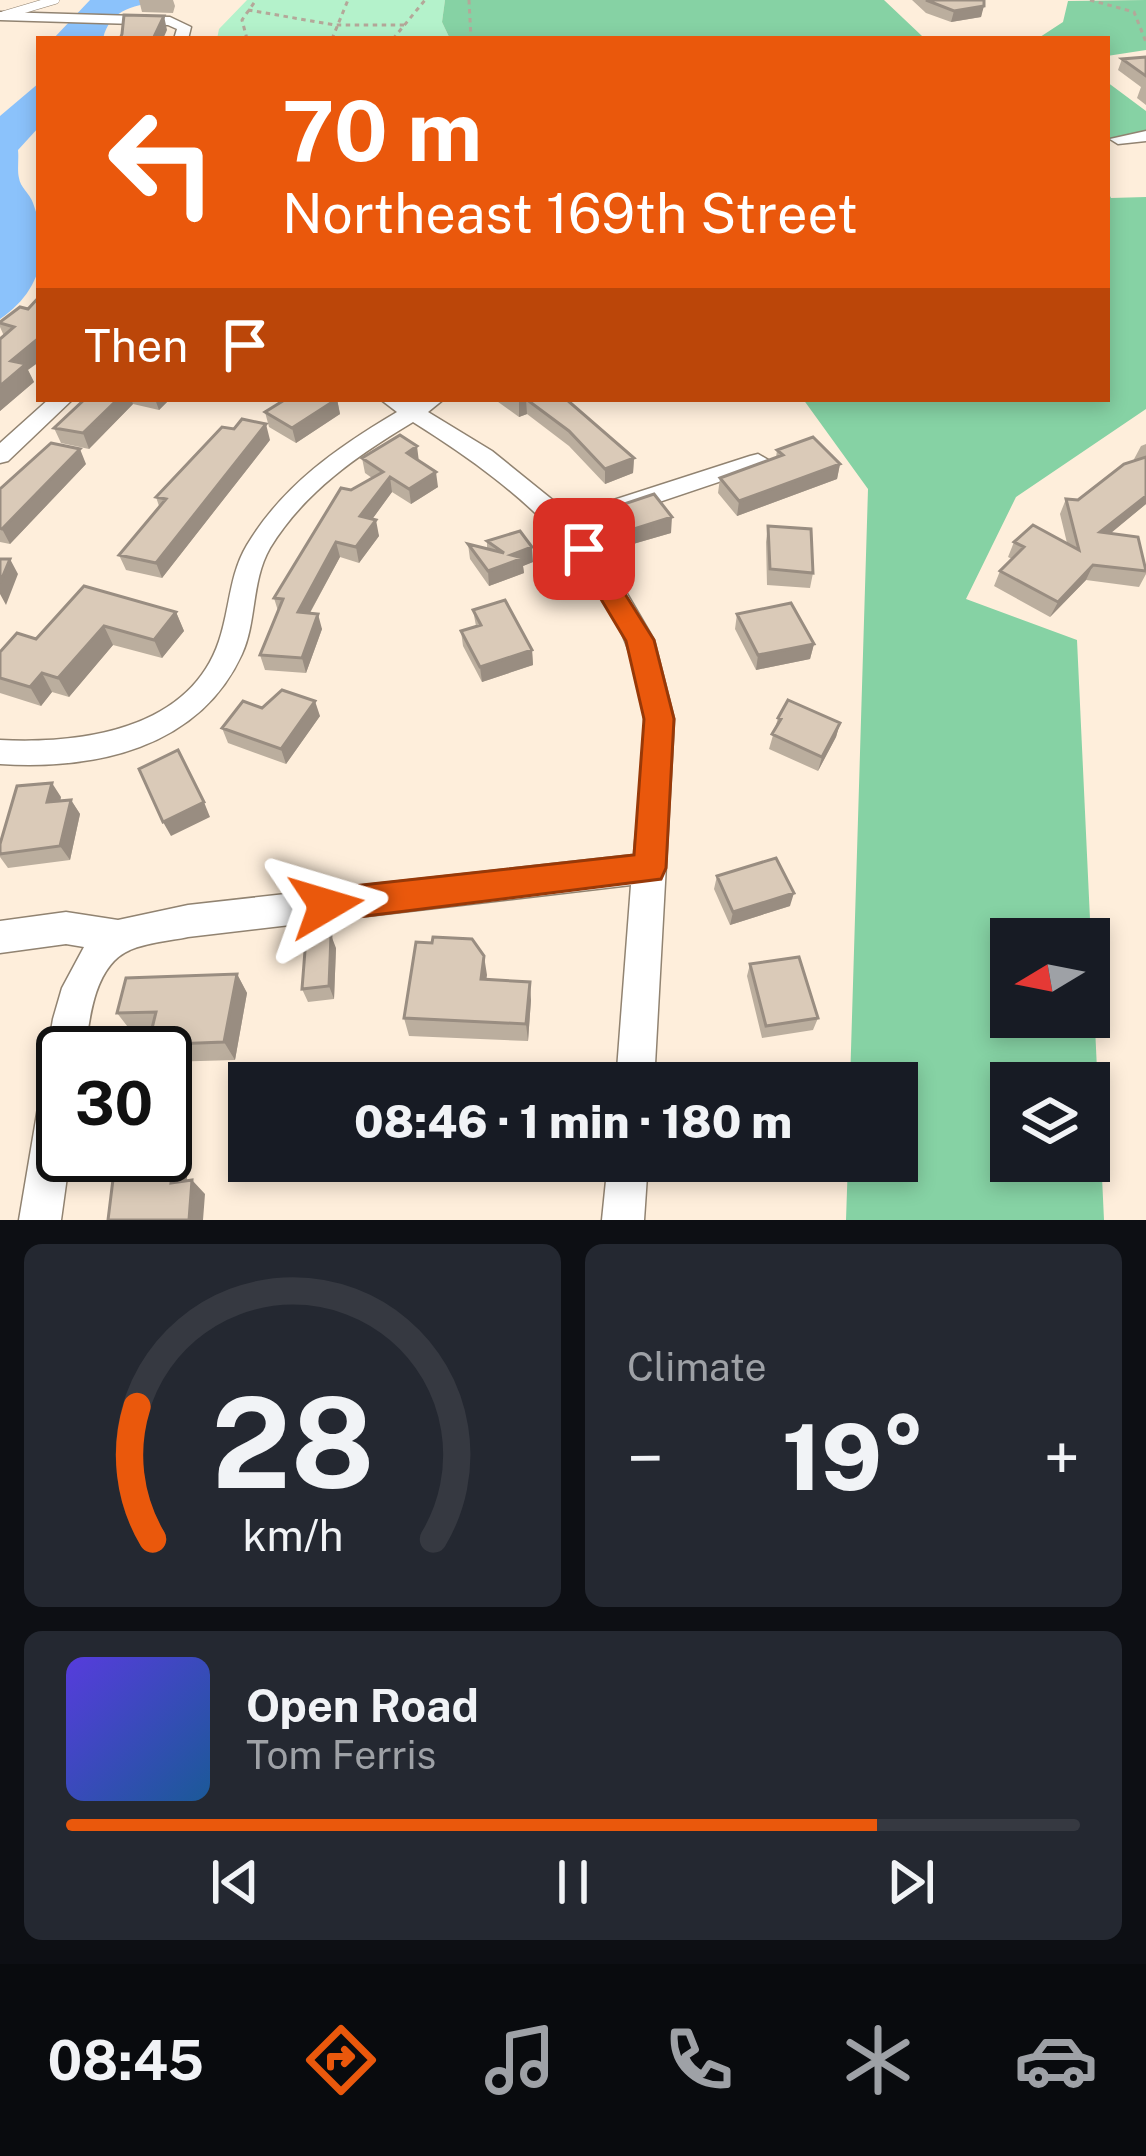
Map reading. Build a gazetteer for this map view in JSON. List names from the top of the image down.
{
  "north": "left",
  "page": {
    "turn": ["70 m", "Northeast 169th Street"],
    "then": "Then",
    "limit": "30",
    "trip": "08:46 · 1 min · 180 m",
    "tile": "Climate",
    "heat": ["−", "19°", "+"],
    "song": ["Open Road", "Tom Ferris"],
    "tabs": "08:45",
    "gauge": ["28", "km/h"]
  }
}
